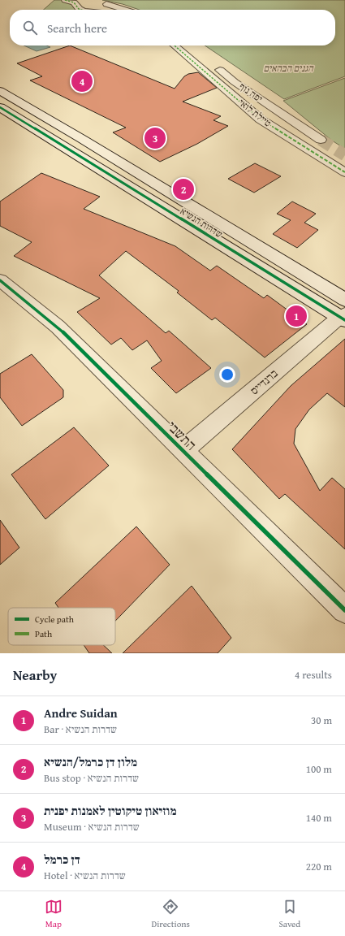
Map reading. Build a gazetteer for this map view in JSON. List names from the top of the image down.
{
  "streets": {
    "street": [
      "יפה נוף",
      "טיילת לואי",
      "שדרות הנשיא",
      "ברנדייס",
      "התשבי"
    ]
  },
  "crossings": [
    ["שדרות הנשיא", "ברנדייס"],
    ["ברנדייס", "התשבי"]
  ],
  "parks": ["הגנים הבהאים"],
  "legend": ["Cycle path", "Path"],
  "page": {
    "search": "Search here",
    "pins": [
      "4",
      "3",
      "2",
      "1"
    ],
    "heading": ["Nearby", "4 results"],
    "list": [
      {
        "mark": "1",
        "name": "Andre Suidan",
        "note": "Bar · שדרות הנשיא",
        "value": "30 m"
      },
      {
        "mark": "2",
        "name": "מלון דן כרמל/הנשיא",
        "note": "Bus stop · שדרות הנשיא",
        "value": "100 m"
      },
      {
        "mark": "3",
        "name": "מוזיאון טיקוטין לאמנות יפנית",
        "note": "Museum · שדרות הנשיא",
        "value": "140 m"
      },
      {
        "mark": "4",
        "name": "דן כרמל",
        "note": "Hotel · שדרות הנשיא",
        "value": "220 m"
      }
    ],
    "nav": ["Map", "Directions", "Saved"]
  }
}
